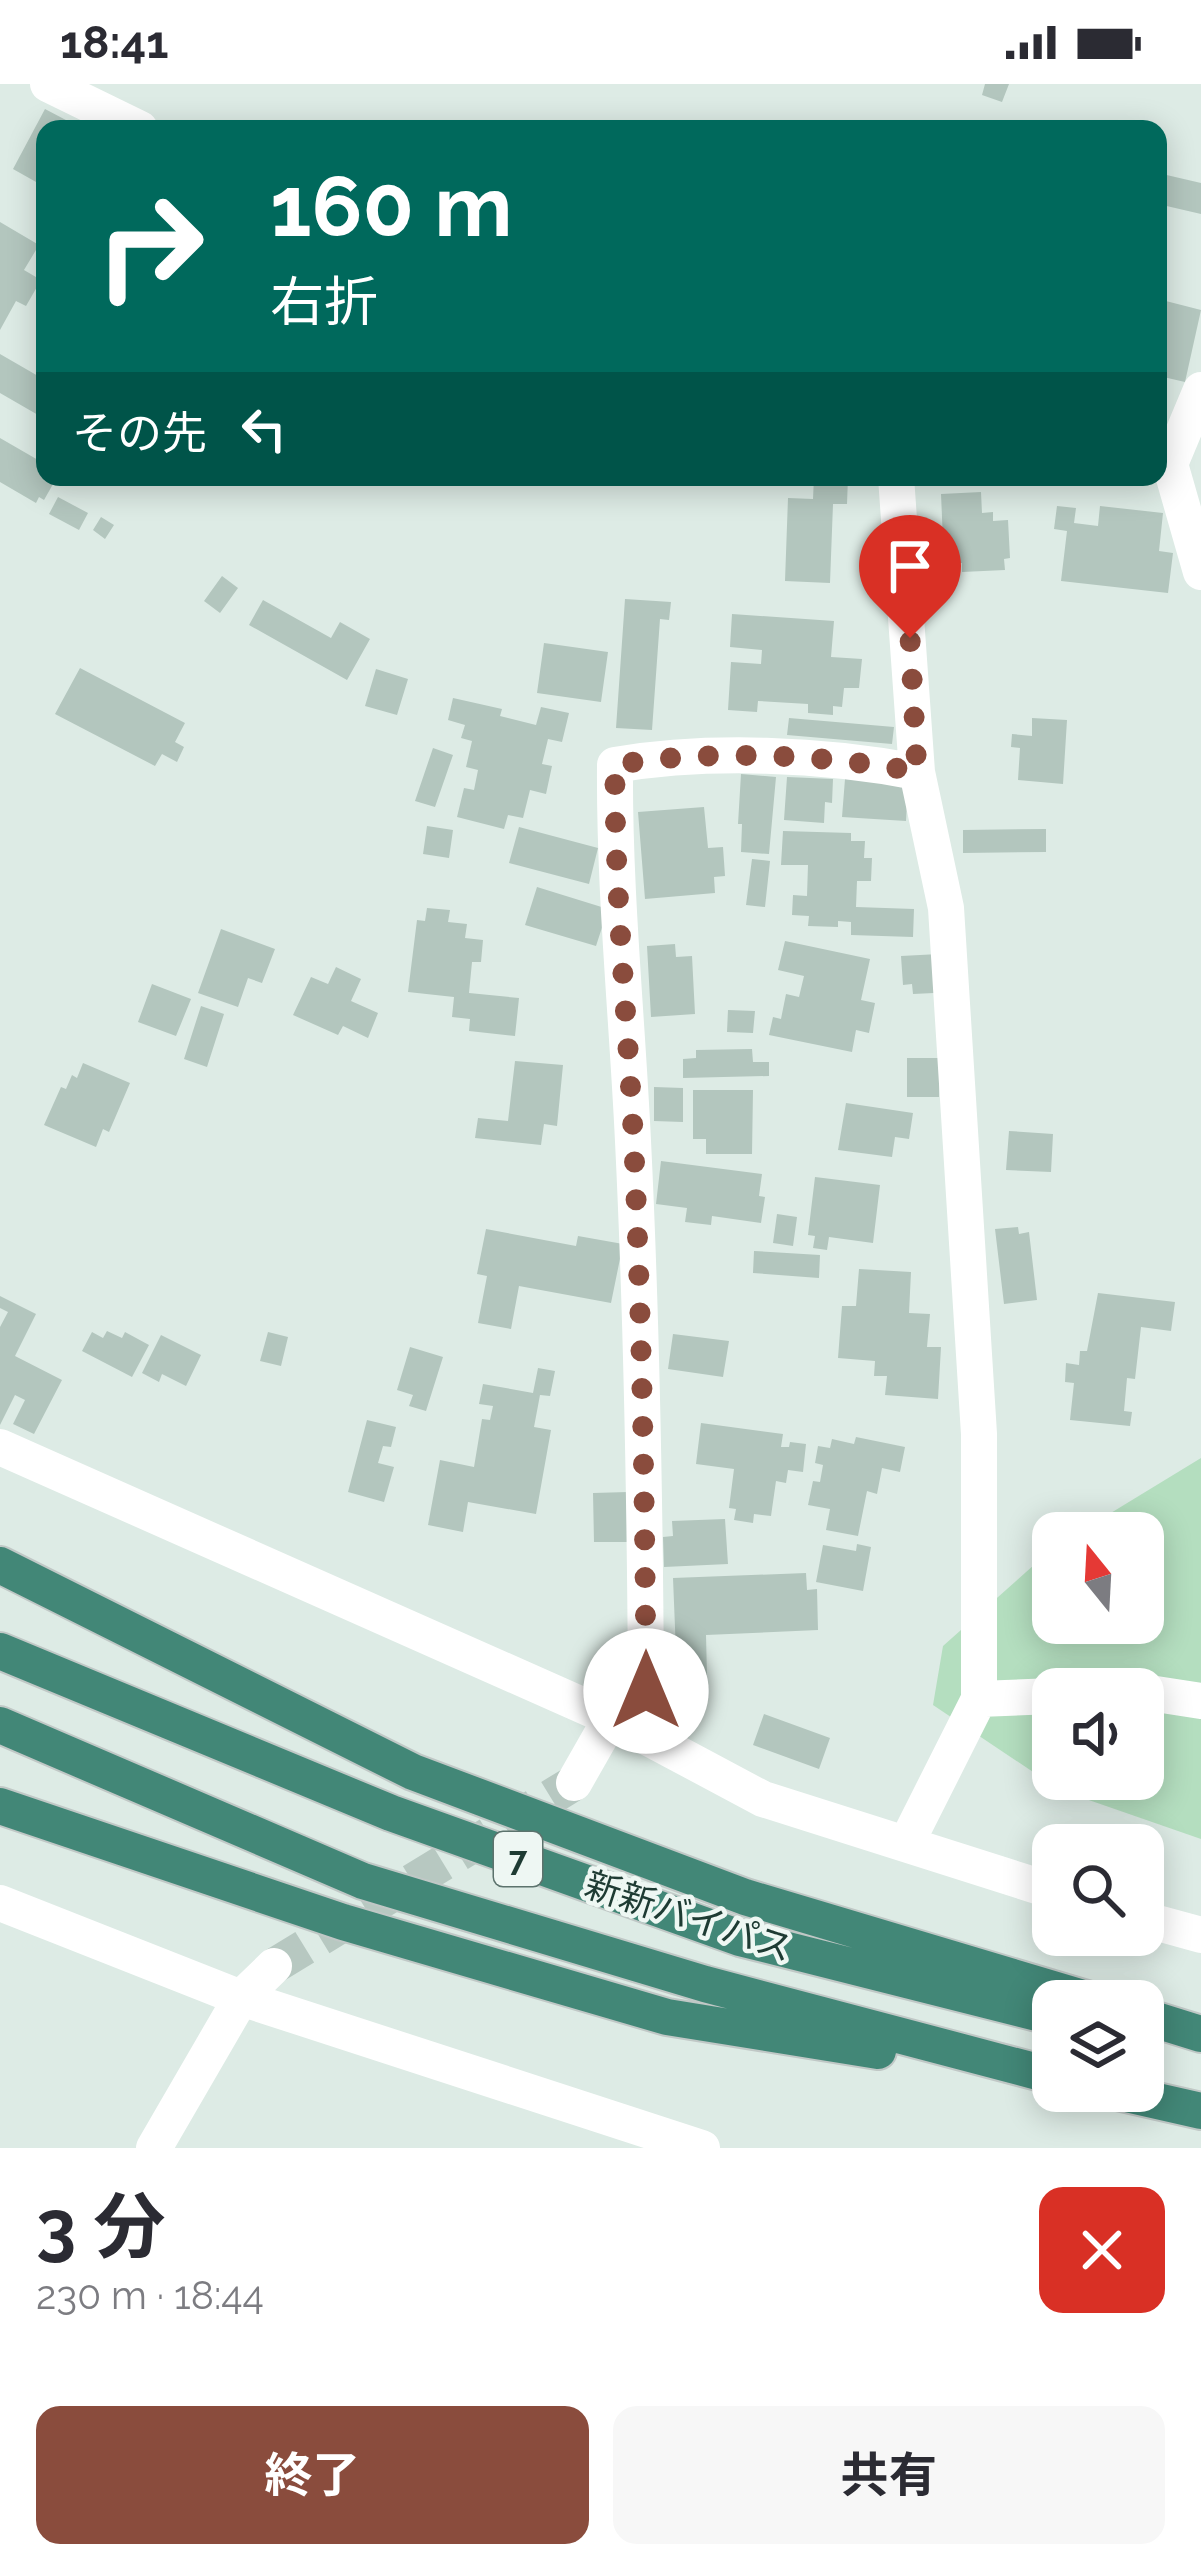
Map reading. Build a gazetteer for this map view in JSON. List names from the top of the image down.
{
  "streets": {
    "highway": ["7", "新新バイパス"]
  },
  "north": "top",
  "page": {
    "status": "18:41",
    "turn": ["160 m", "右折"],
    "then": "その先",
    "heading": ["3 分", "230 m · 18:44"],
    "buttons": ["終了", "共有"]
  }
}
